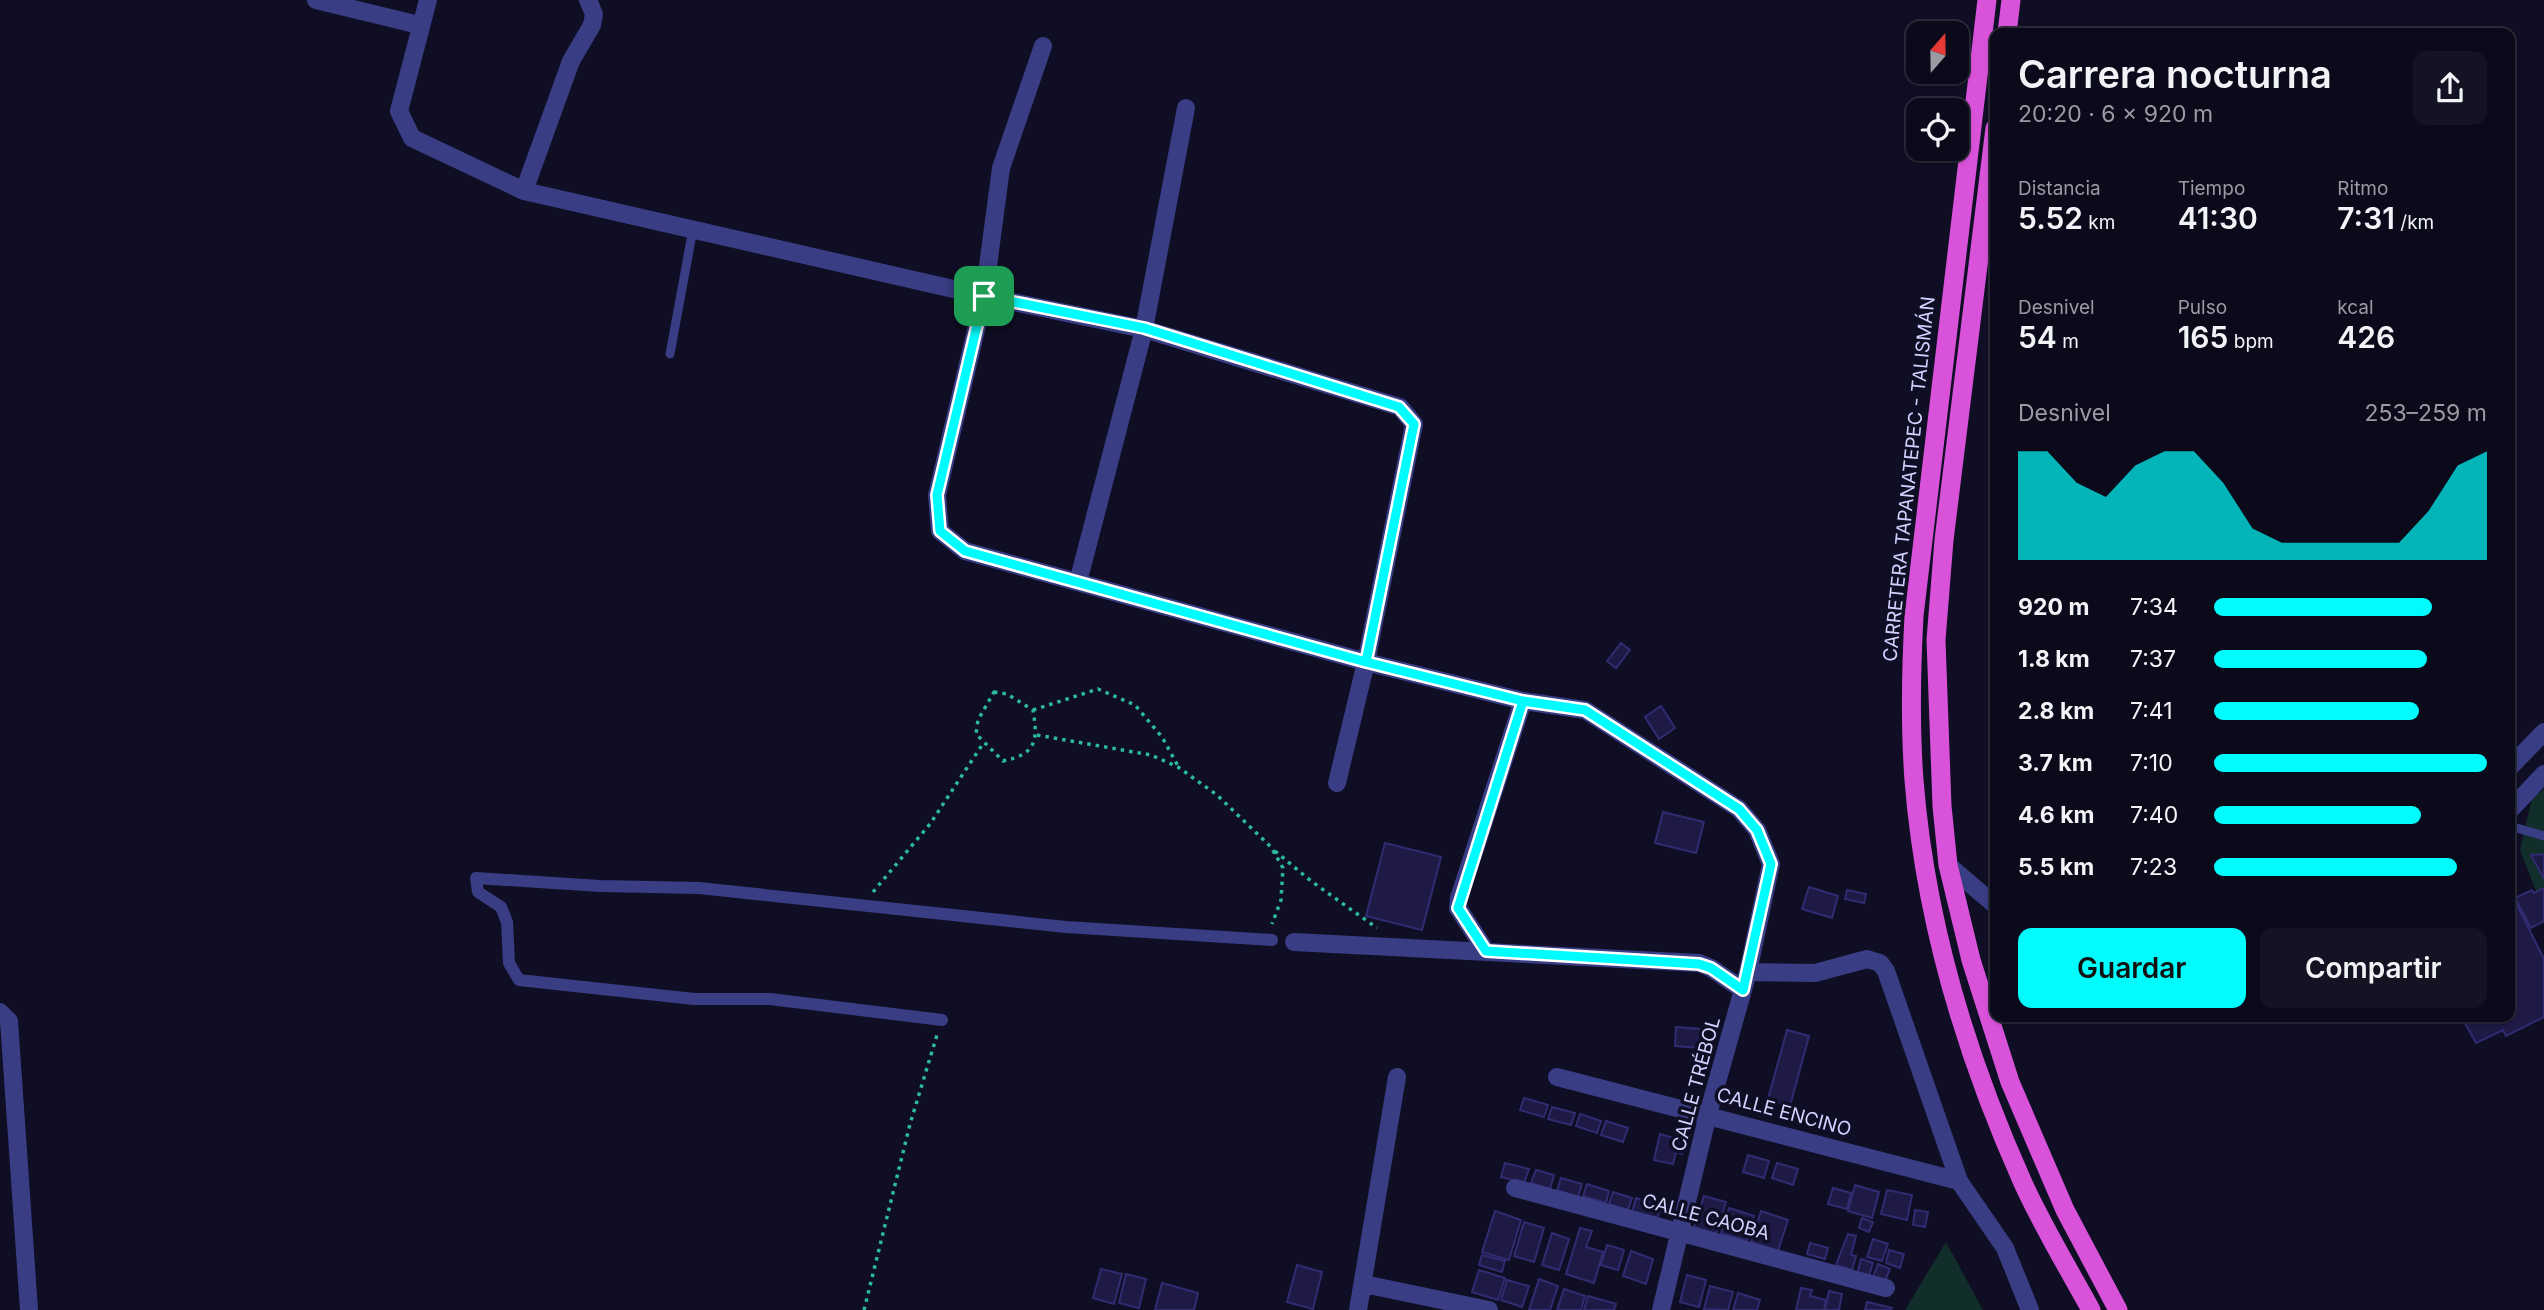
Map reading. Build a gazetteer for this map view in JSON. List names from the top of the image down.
{
  "streets": {
    "highway": ["CARRETERA TAPANATEPEC - TALISMÁN"],
    "street": ["CALLE TRÉBOL", "CALLE ENCINO", "CALLE CAOBA"]
  },
  "crossings": [
    ["CALLE TRÉBOL", "CALLE ENCINO"],
    ["CALLE TRÉBOL", "CALLE CAOBA"]
  ],
  "north": "top",
  "page": {
    "heading": ["Carrera nocturna", "20:20 · 6 × 920 m"],
    "stats": [
      ["Distancia", "5.52 km"],
      ["Tiempo", "41:30"],
      ["Ritmo", "7:31 /km"],
      ["Desnivel", "54 m"],
      ["Pulso", "165 bpm"],
      ["kcal", "426"]
    ],
    "chart": ["Desnivel", "253–259 m"],
    "list": [
      {
        "name": "920 m",
        "note": "7:34"
      },
      {
        "name": "1.8 km",
        "note": "7:37"
      },
      {
        "name": "2.8 km",
        "note": "7:41"
      },
      {
        "name": "3.7 km",
        "note": "7:10"
      },
      {
        "name": "4.6 km",
        "note": "7:40"
      },
      {
        "name": "5.5 km",
        "note": "7:23"
      }
    ],
    "buttons": ["Guardar", "Compartir"]
  }
}
